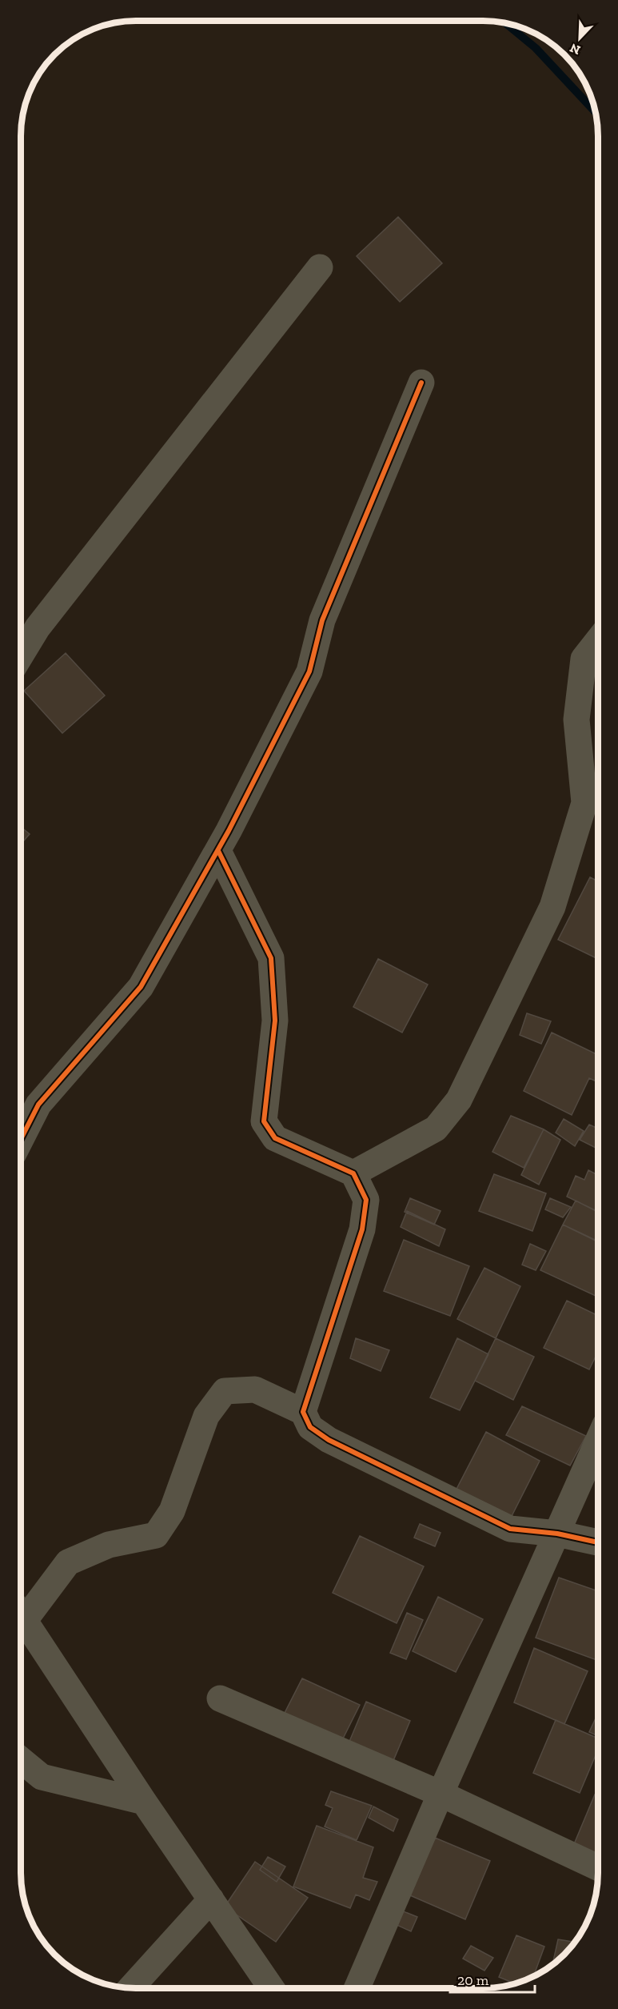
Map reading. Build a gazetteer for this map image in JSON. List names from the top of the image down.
{
  "scale_bar": "20 m",
  "north": "bottom left"
}
